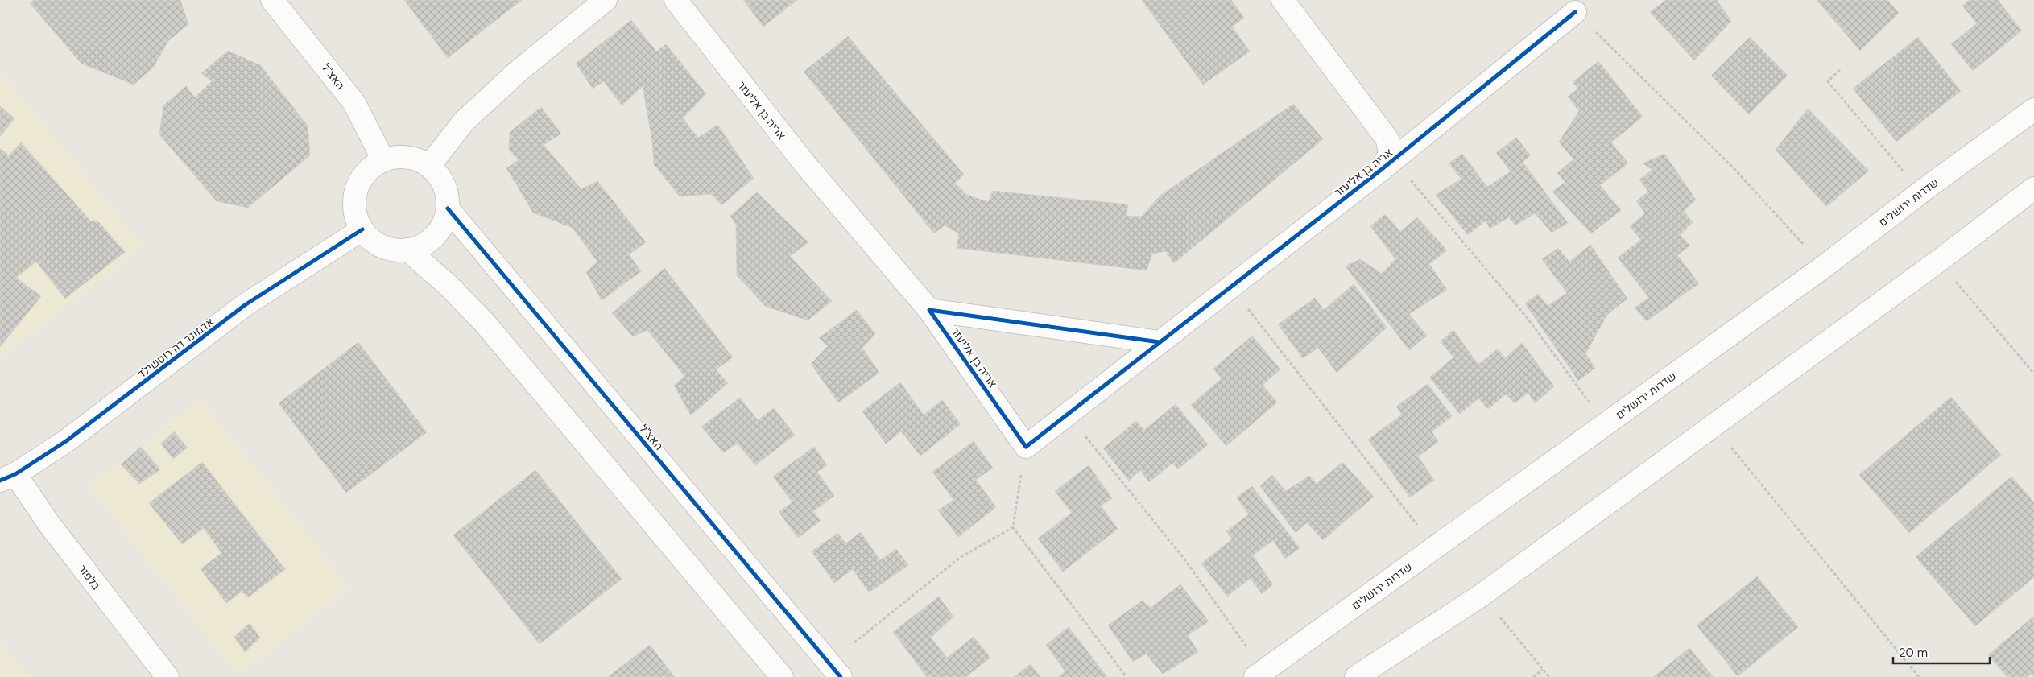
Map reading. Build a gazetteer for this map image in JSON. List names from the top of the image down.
{
  "streets": {
    "street": [
      "האצ\"ל",
      "אריה בן אליעזר",
      "שדרות ירושלים",
      "אדמונד דה רוטשילד",
      "בלפור"
    ]
  },
  "crossings": [
    ["האצ\"ל", "אדמונד דה רוטשילד"],
    ["אדמונד דה רוטשילד", "בלפור"]
  ],
  "scale_bar": "20 m"
}
